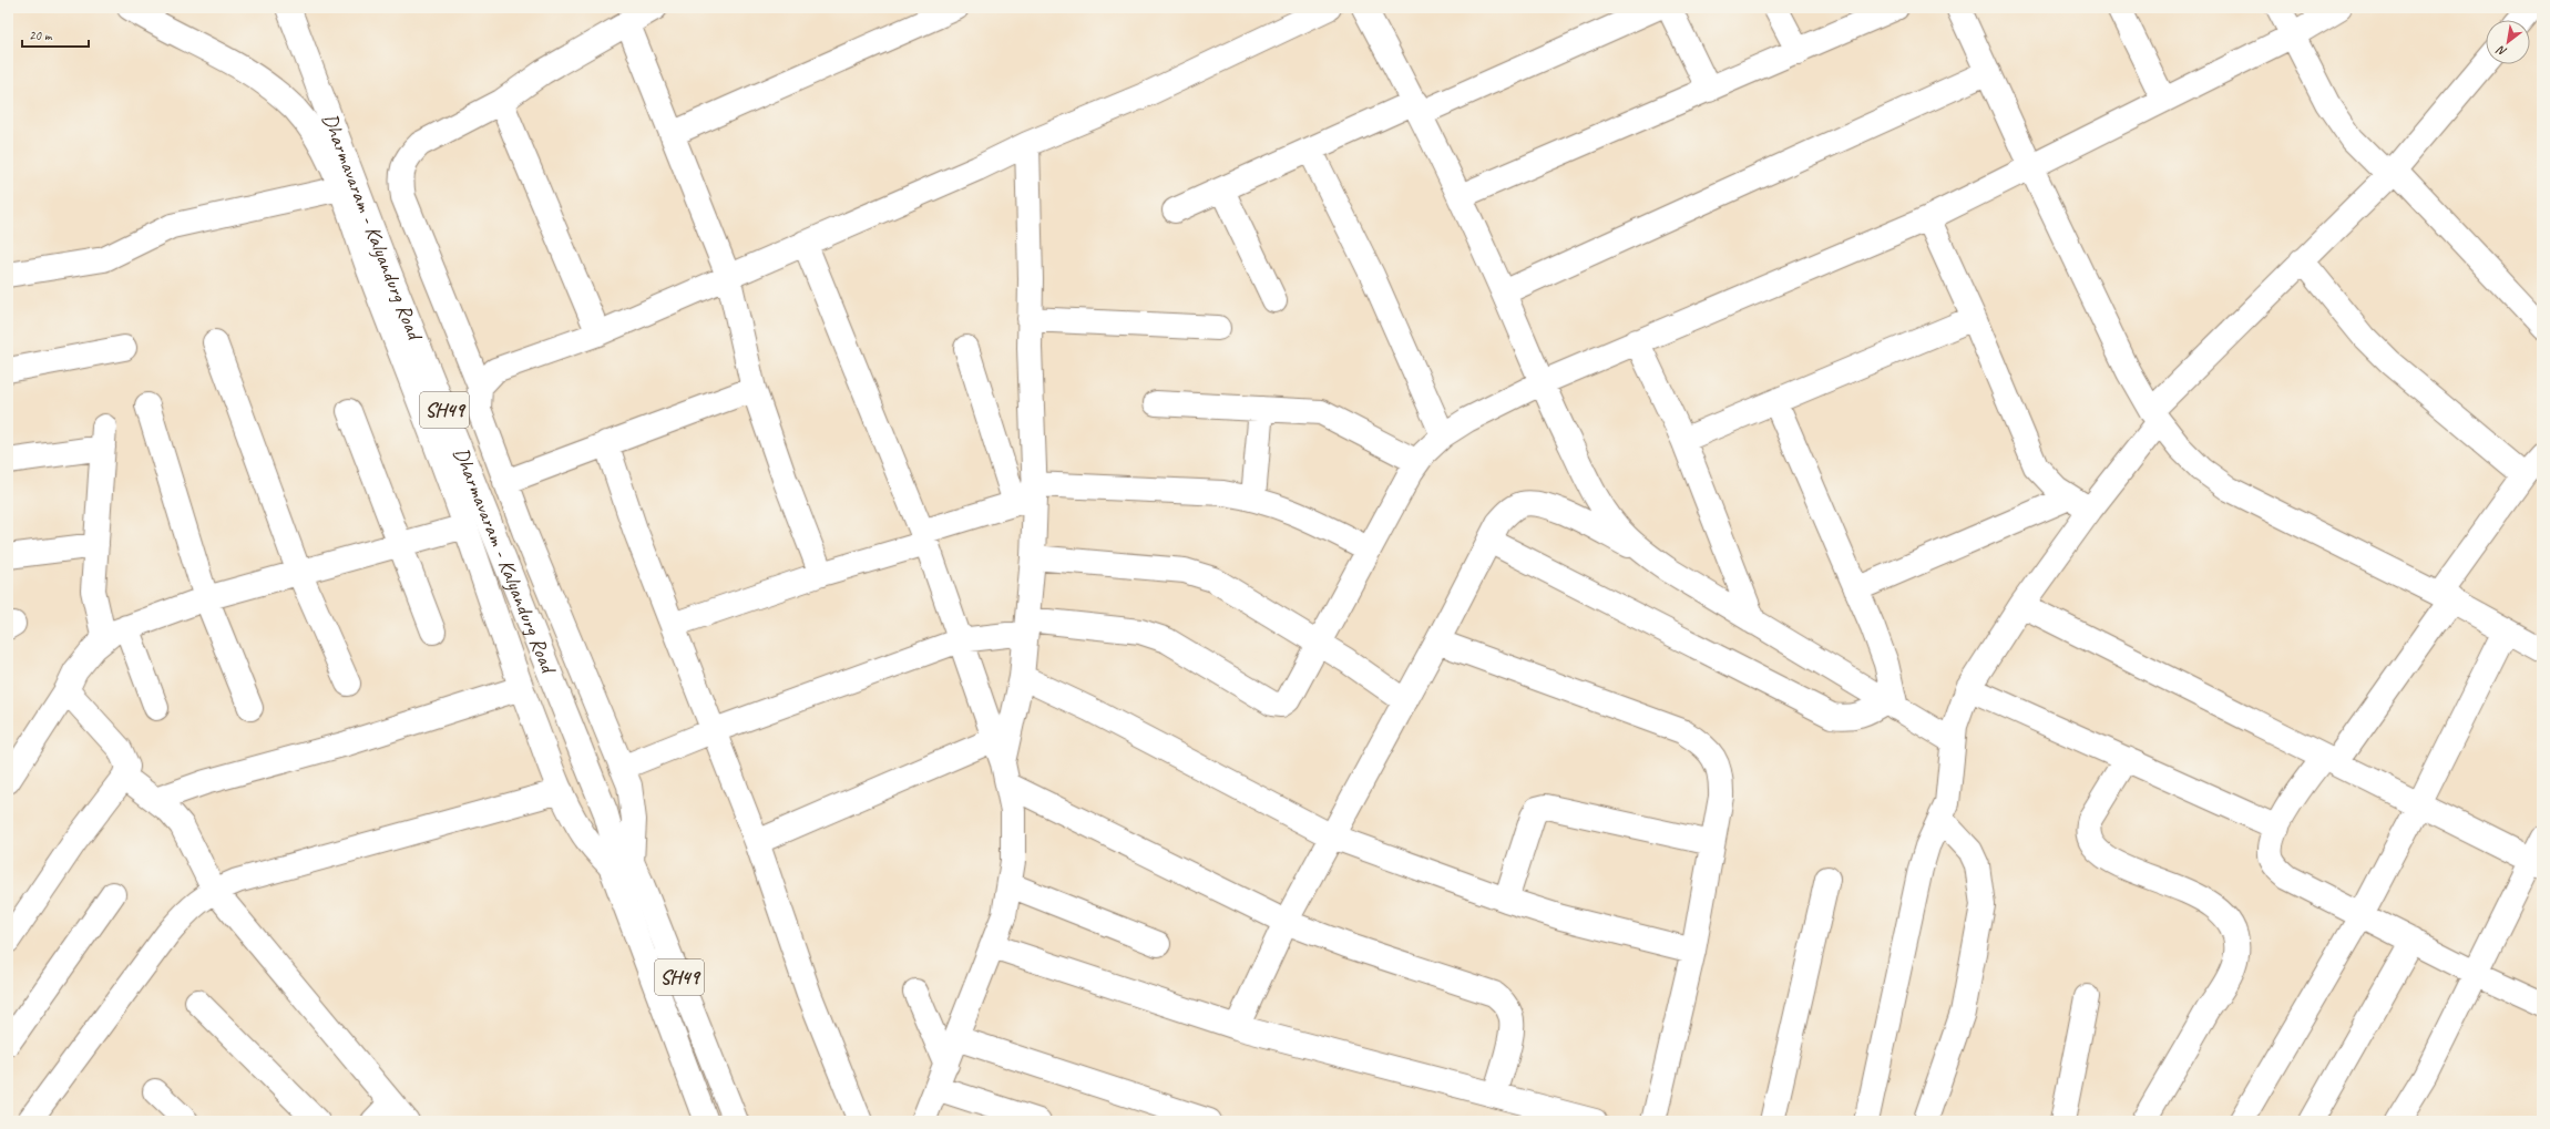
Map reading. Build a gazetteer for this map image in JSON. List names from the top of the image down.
{
  "streets": {
    "street": ["Dharmavaram - Kalyandurg Road", "SH49"]
  },
  "scale_bar": "20 m",
  "north": "bottom left"
}
